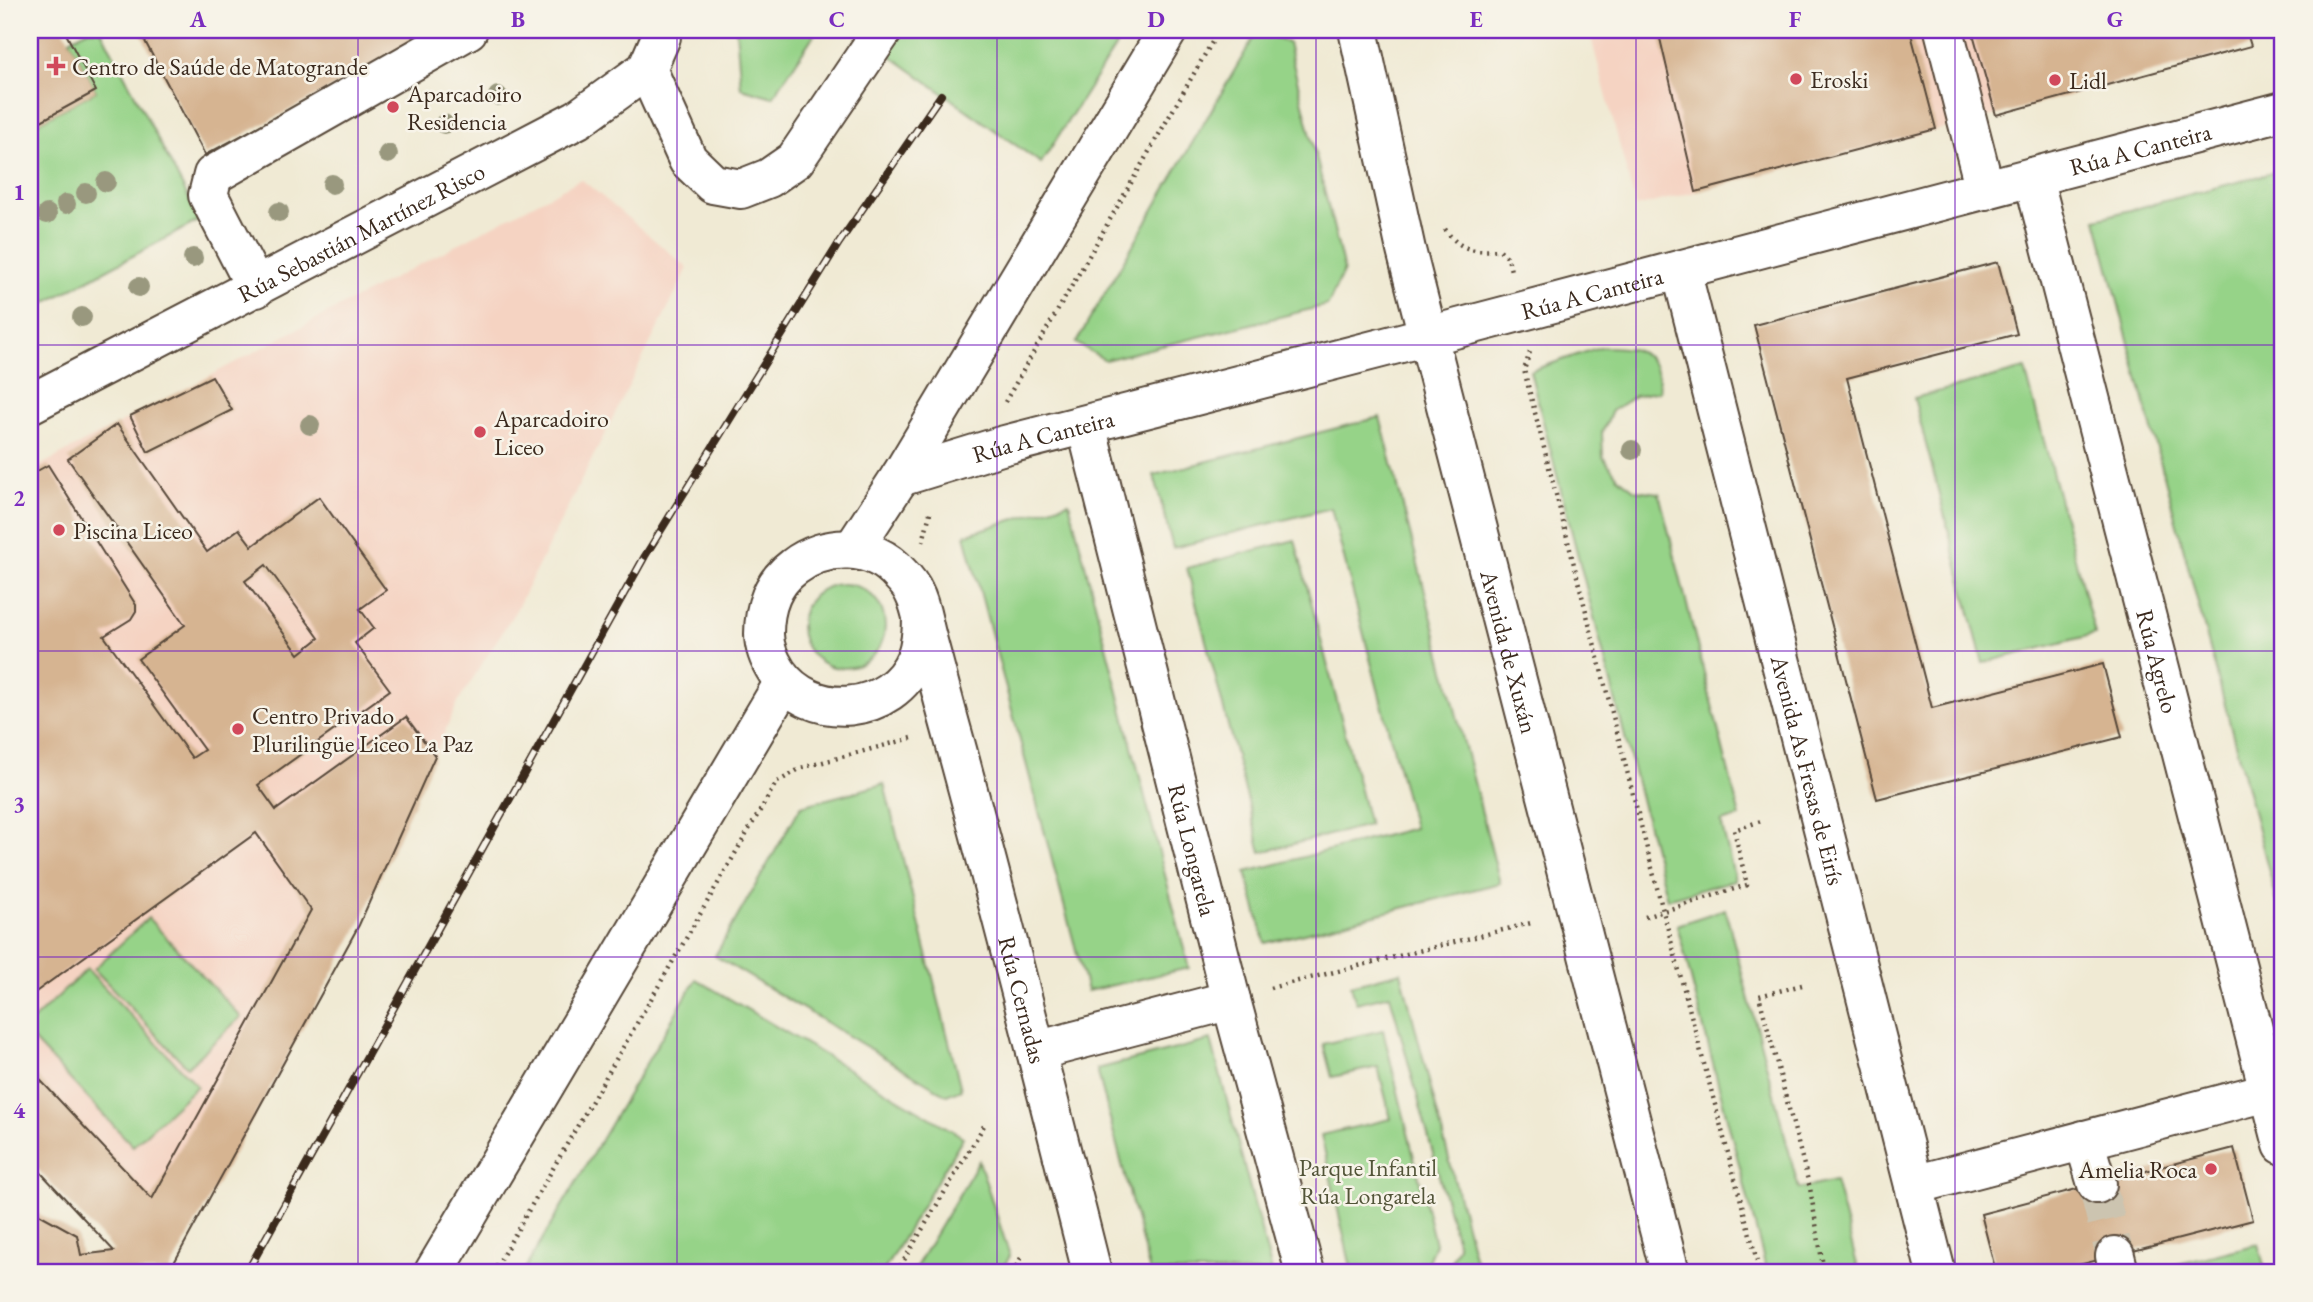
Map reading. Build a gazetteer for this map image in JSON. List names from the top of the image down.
{
  "streets": {
    "street": [
      "Rúa A Canteira",
      "Rúa Sebastián Martínez Risco",
      "Avenida de Xuxán",
      "Rúa Agrelo",
      "Avenida As Fresas de Eirís",
      "Rúa Longarela",
      "Rúa Cernadas"
    ]
  },
  "crossings": [
    ["Rúa A Canteira", "Avenida de Xuxán"],
    ["Rúa A Canteira", "Rúa Agrelo"],
    ["Rúa A Canteira", "Avenida As Fresas de Eirís"],
    ["Rúa A Canteira", "Rúa Longarela"]
  ],
  "parks": ["Parque Infantil Rúa Longarela"],
  "places": {
    "health": ["Centro de Saúde de Matogrande"],
    "other": [
      "Eroski",
      "Lidl",
      "Aparcadoiro Residencia",
      "Aparcadoiro Liceo",
      "Piscina Liceo",
      "Centro Privado Plurilingüe Liceo La Paz",
      "Amelia Roca"
    ]
  },
  "grid": {
    "columns": [
      "A",
      "B",
      "C",
      "D",
      "E",
      "F",
      "G"
    ],
    "rows": [
      "1",
      "2",
      "3",
      "4"
    ]
  }
}
